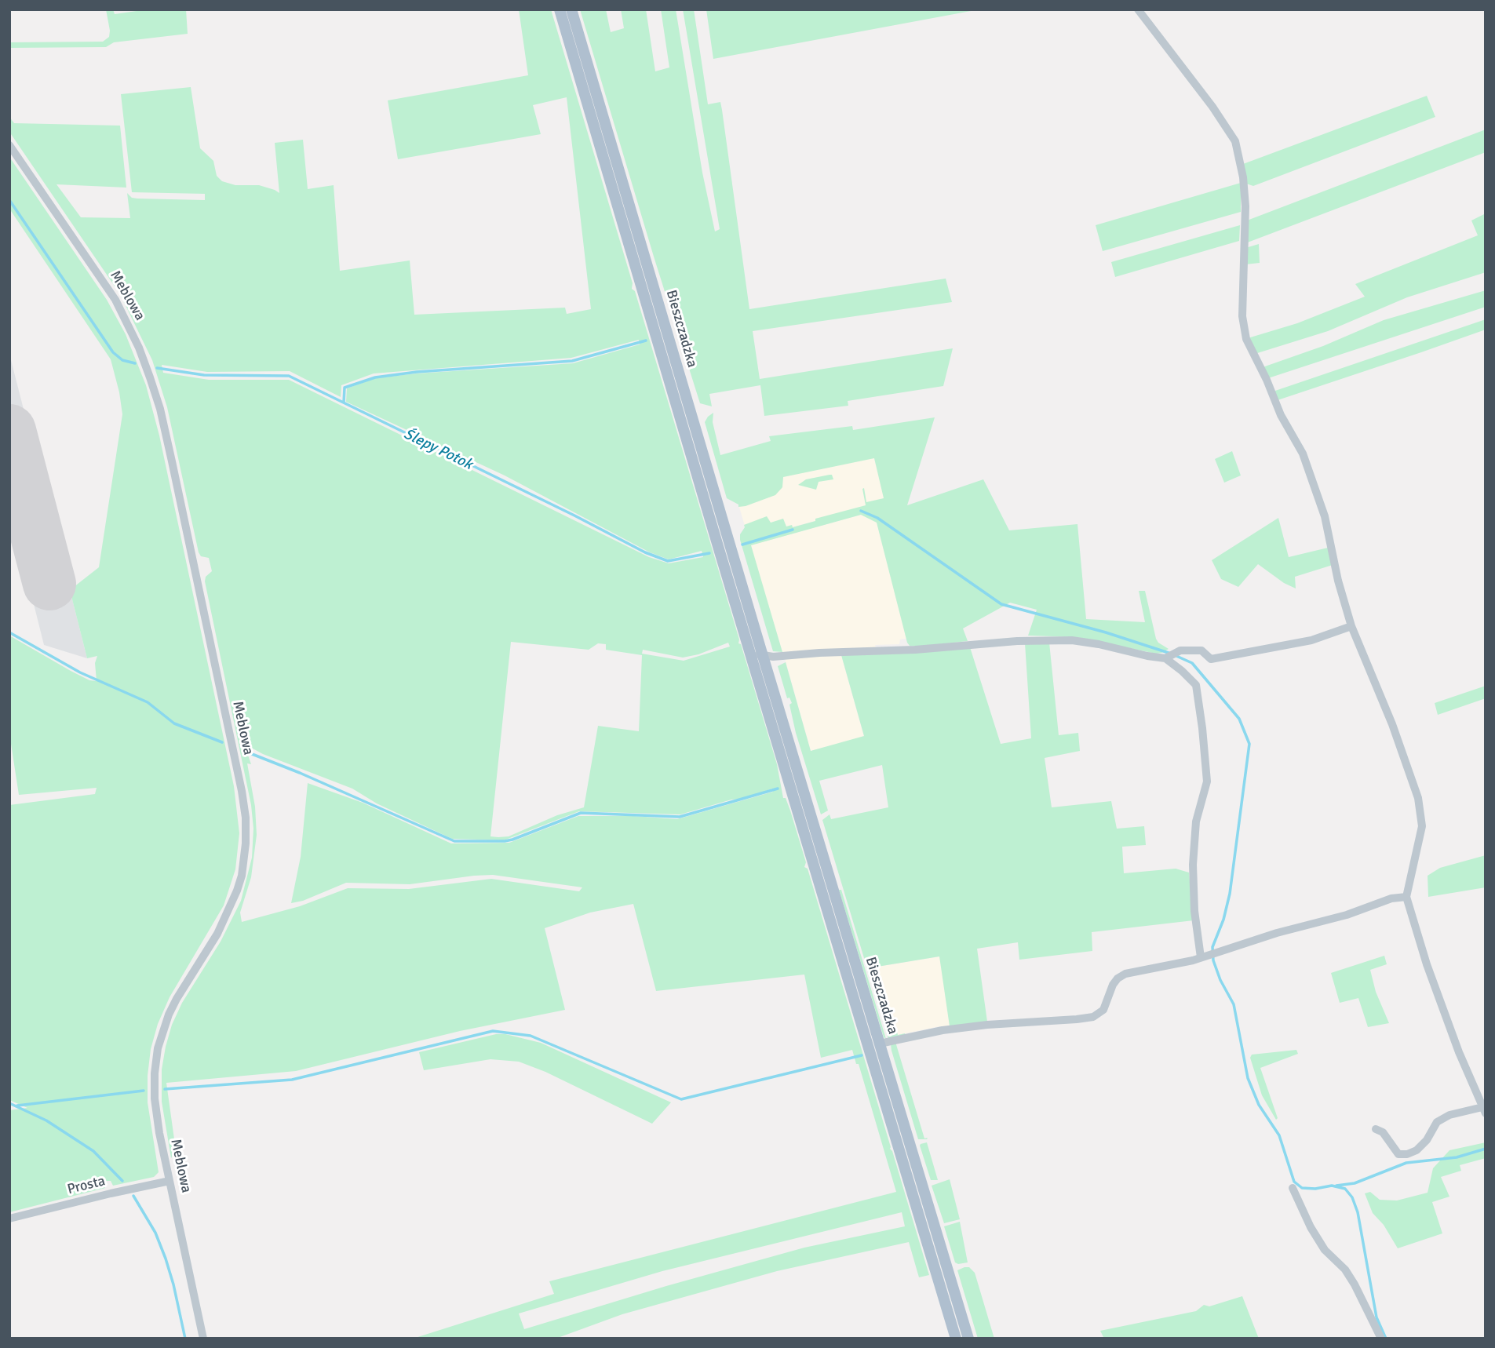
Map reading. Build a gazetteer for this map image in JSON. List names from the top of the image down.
{
  "streets": {
    "main road": ["Bieszczadzka"],
    "street": ["Meblowa", "Prosta"]
  },
  "crossings": [
    ["Meblowa", "Prosta"]
  ],
  "water": ["Ślepy Potok"]
}
